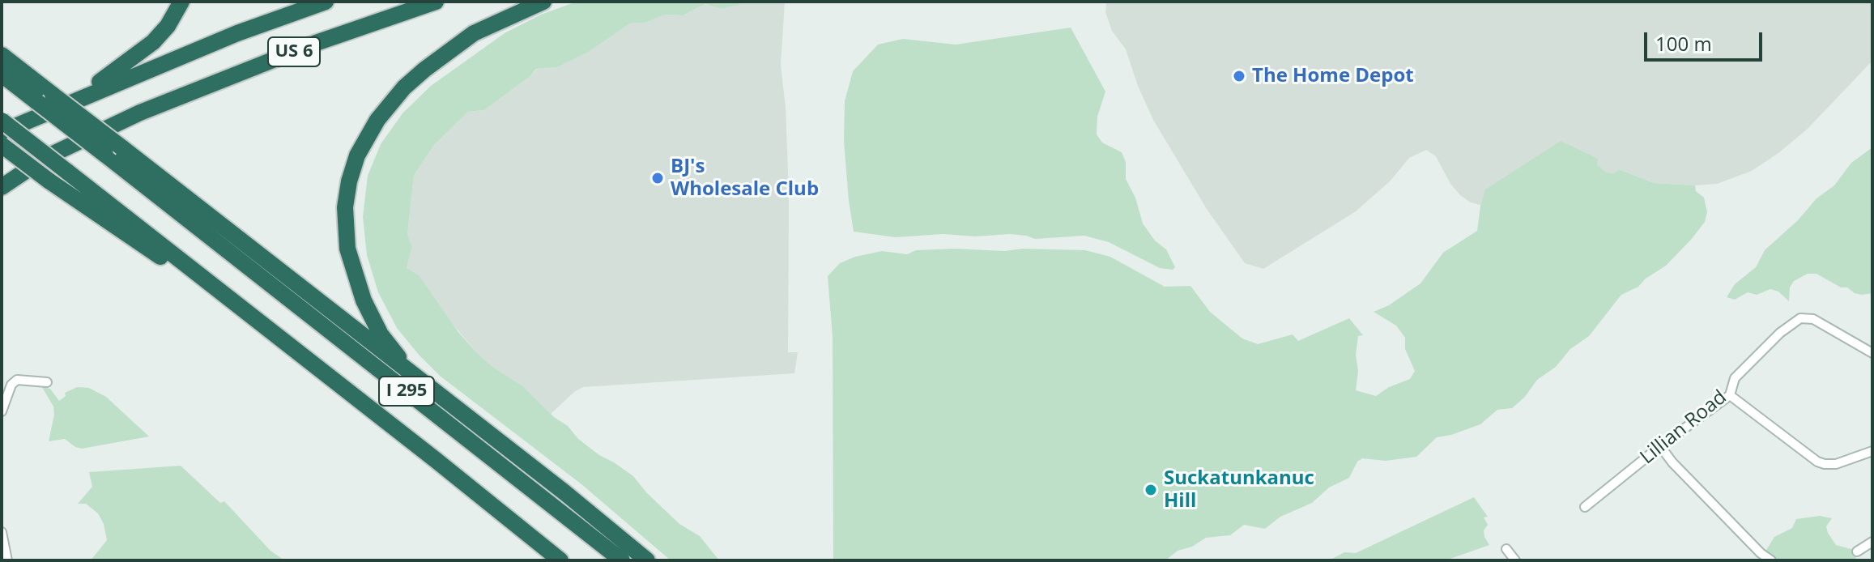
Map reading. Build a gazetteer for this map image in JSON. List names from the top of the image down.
{
  "streets": {
    "highway": ["US 6", "I 295"],
    "street": ["Lillian Road"]
  },
  "places": ["The Home Depot", "BJ's Wholesale Club", "Suckatunkanuc Hill"],
  "scale_bar": "100 m"
}
